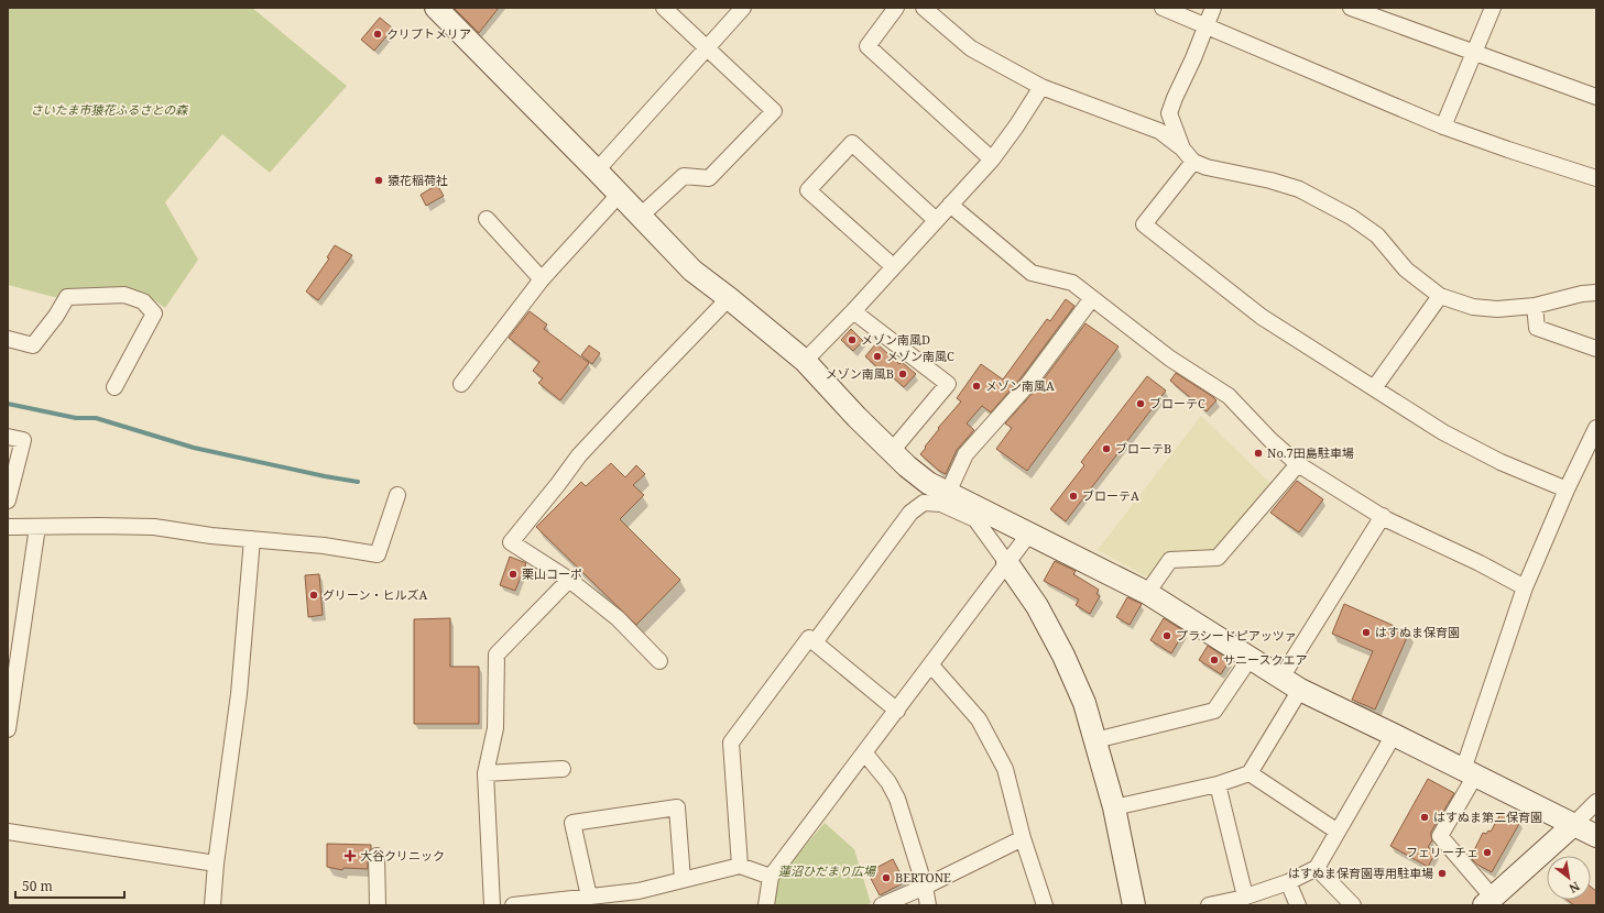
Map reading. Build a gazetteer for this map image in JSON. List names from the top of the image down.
{
  "parks": ["さいたま市猿花ふるさとの森", "蓮沼ひだまり広場"],
  "places": {
    "other": [
      "クリプトメリア",
      "猿花稲荷社",
      "メゾン南風D",
      "メゾン南風C",
      "メゾン南風B",
      "メゾン南風A",
      "ブローテC",
      "ブローテB",
      "No.7田島駐車場",
      "ブローテA",
      "栗山コーポ",
      "グリーン・ヒルズA",
      "はすぬま保育園",
      "プラシードピアッツァ",
      "サニースクエア",
      "はすぬま第二保育園",
      "フェリーチェ",
      "はすぬま保育園専用駐車場",
      "BERTONE"
    ],
    "health": ["大谷クリニック"]
  },
  "scale_bar": "50 m",
  "north": "bottom right"
}
